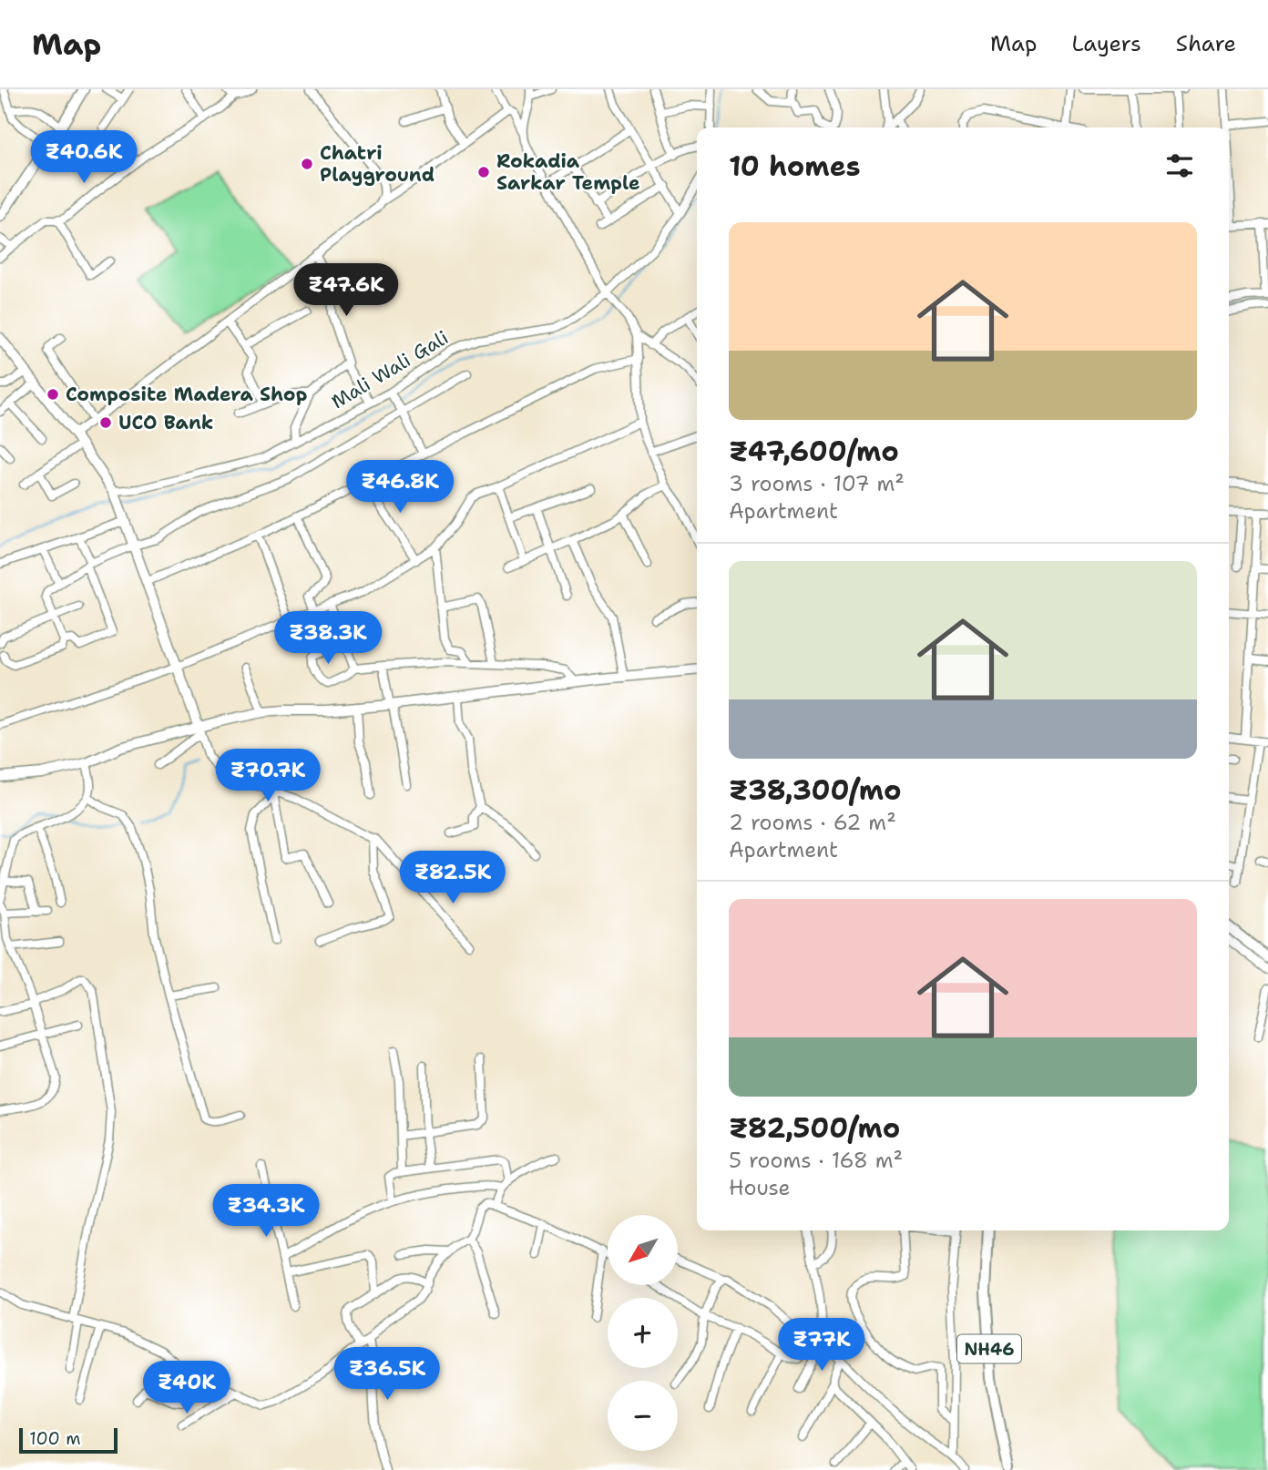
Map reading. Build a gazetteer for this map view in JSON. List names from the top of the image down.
{
  "streets": {
    "highway": ["NH46"],
    "street": ["Mali Wali Gali"]
  },
  "places": [
    "Chatri Playground",
    "Rokadia Sarkar Temple",
    "Composite Madera Shop",
    "UCO Bank"
  ],
  "scale_bar": "100 m",
  "north": "bottom left",
  "page": {
    "header": "Map",
    "nav": ["Map", "Layers", "Share"],
    "heading": "10 homes",
    "price": [
      "₹40.6K",
      "₹47.6K",
      "₹46.8K",
      "₹38.3K",
      "₹70.7K",
      "₹82.5K",
      "₹34.3K",
      "₹77K",
      "₹36.5K",
      "₹40K"
    ],
    "list": [
      {
        "name": "₹47,600/mo",
        "note": "3 rooms · 107 m² · Apartment"
      },
      {
        "name": "₹38,300/mo",
        "note": "2 rooms · 62 m² · Apartment"
      },
      {
        "name": "₹82,500/mo",
        "note": "5 rooms · 168 m² · House"
      }
    ],
    "map_buttons": ["+", "−"],
    "scale": "100 m"
  }
}
